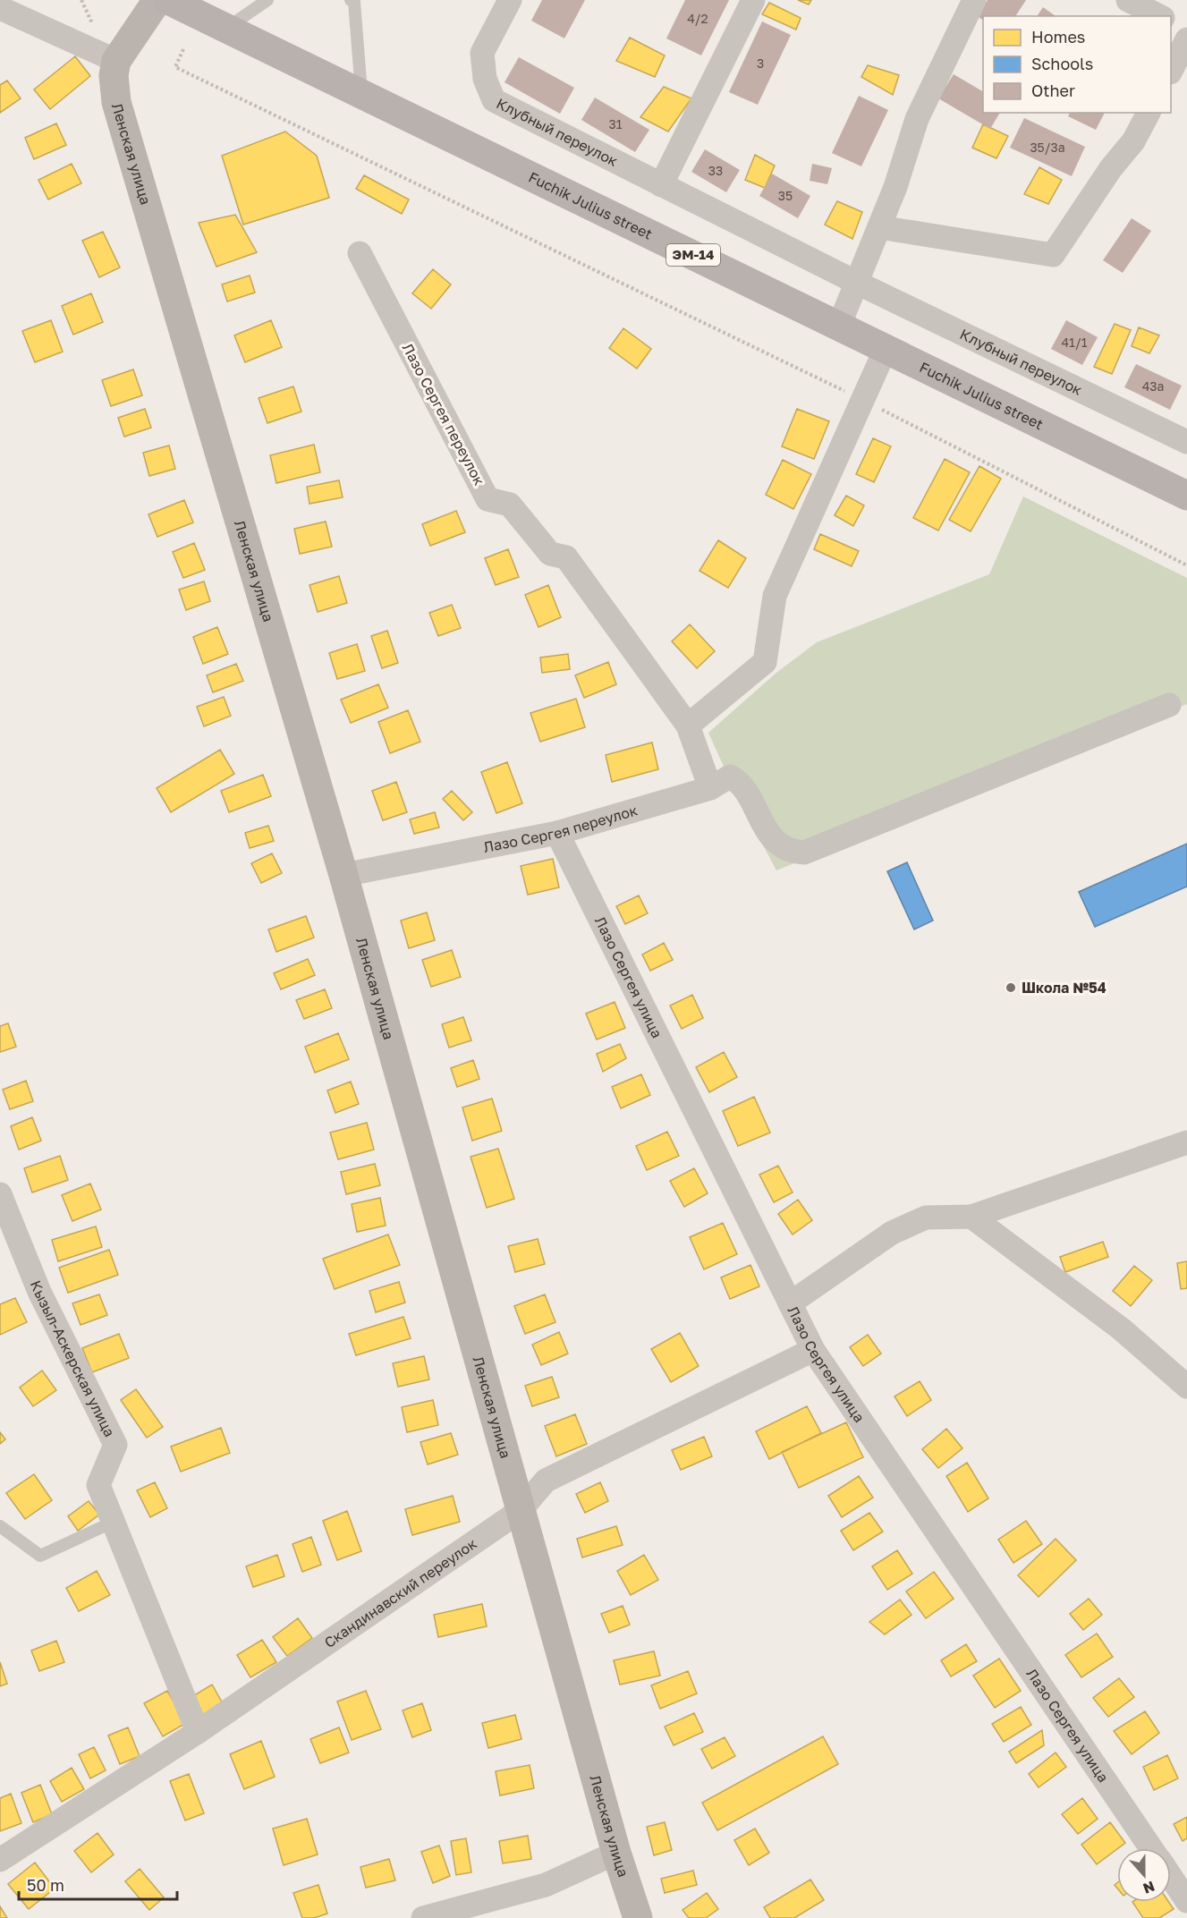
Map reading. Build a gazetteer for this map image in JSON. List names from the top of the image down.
{
  "streets": {
    "main road": ["Ленская улица", "Fuchik Julius street", "ЭМ-14"],
    "street": [
      "Клубный переулок",
      "Лазо Сергея переулок",
      "Лазо Сергея улица",
      "Кызыл-Аскерская улица",
      "Скандинавский переулок"
    ]
  },
  "crossings": [
    ["Ленская улица", "Лазо Сергея переулок"],
    ["Ленская улица", "Скандинавский переулок"],
    ["Лазо Сергея переулок", "Лазо Сергея улица"],
    ["Лазо Сергея улица", "Скандинавский переулок"],
    ["Кызыл-Аскерская улица", "Скандинавский переулок"]
  ],
  "places": ["Школа №54"],
  "house_numbers": [
    "4/2",
    "3",
    "31",
    "35/3а",
    "33",
    "35",
    "41/1",
    "43а"
  ],
  "legend": ["Homes", "Schools", "Other"],
  "scale_bar": "50 m",
  "north": "bottom"
}
